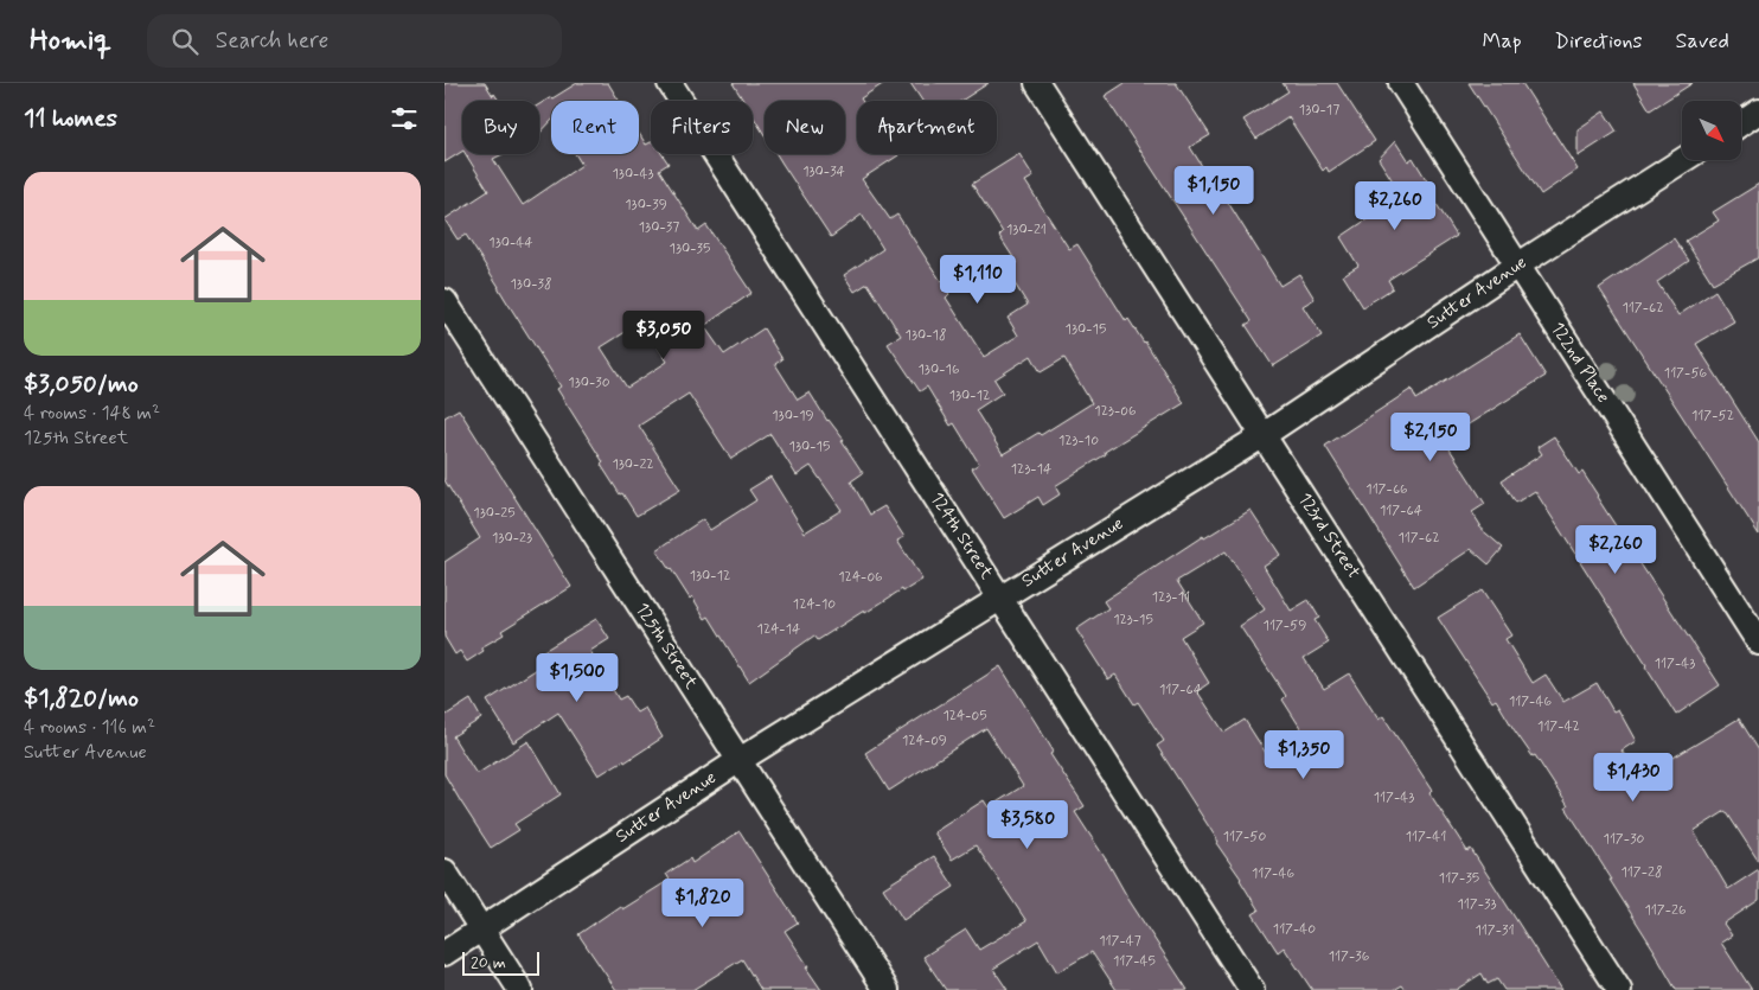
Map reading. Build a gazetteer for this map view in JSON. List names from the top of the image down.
{
  "streets": {
    "street": [
      "Sutter Avenue",
      "122nd Place",
      "124th Street",
      "123rd Street",
      "125th Street"
    ]
  },
  "crossings": [
    ["Sutter Avenue", "122nd Place"],
    ["Sutter Avenue", "124th Street"],
    ["Sutter Avenue", "123rd Street"],
    ["Sutter Avenue", "125th Street"]
  ],
  "house_numbers": [
    "130-17",
    "130-34",
    "130-43",
    "130-39",
    "130-37",
    "130-21",
    "130-44",
    "130-35",
    "130-38",
    "117-62",
    "130-15",
    "130-18",
    "130-16",
    "117-56",
    "130-30",
    "130-12",
    "123-06",
    "130-19",
    "117-52",
    "123-10",
    "130-15",
    "130-22",
    "123-14",
    "117-66",
    "117-64",
    "130-25",
    "130-23",
    "117-62",
    "130-12",
    "124-06",
    "123-11",
    "124-10",
    "123-15",
    "117-59",
    "124-14",
    "117-43",
    "117-64",
    "117-46",
    "124-05",
    "117-42",
    "124-09",
    "117-43",
    "117-50",
    "117-41",
    "117-30",
    "117-28",
    "117-46",
    "117-35",
    "117-33",
    "117-26",
    "117-40",
    "117-31",
    "117-47",
    "117-36",
    "117-45"
  ],
  "scale_bar": "20 m",
  "north": "bottom right",
  "page": {
    "header": "Homiq",
    "search": "Search here",
    "nav": ["Map", "Directions", "Saved"],
    "heading": "11 homes",
    "chip": [
      "Buy",
      "Rent",
      "Filters",
      "New",
      "Apartment"
    ],
    "list": [
      {
        "name": "$3,050/mo",
        "note": "4 rooms · 148 m² · 125th Street"
      },
      {
        "name": "$1,820/mo",
        "note": "4 rooms · 116 m² · Sutter Avenue"
      }
    ],
    "price": [
      "$1,150",
      "$2,260",
      "$1,110",
      "$3,050",
      "$2,150",
      "$2,260",
      "$1,500",
      "$1,350",
      "$1,430",
      "$3,580",
      "$1,820"
    ],
    "scale": "20 m"
  }
}
